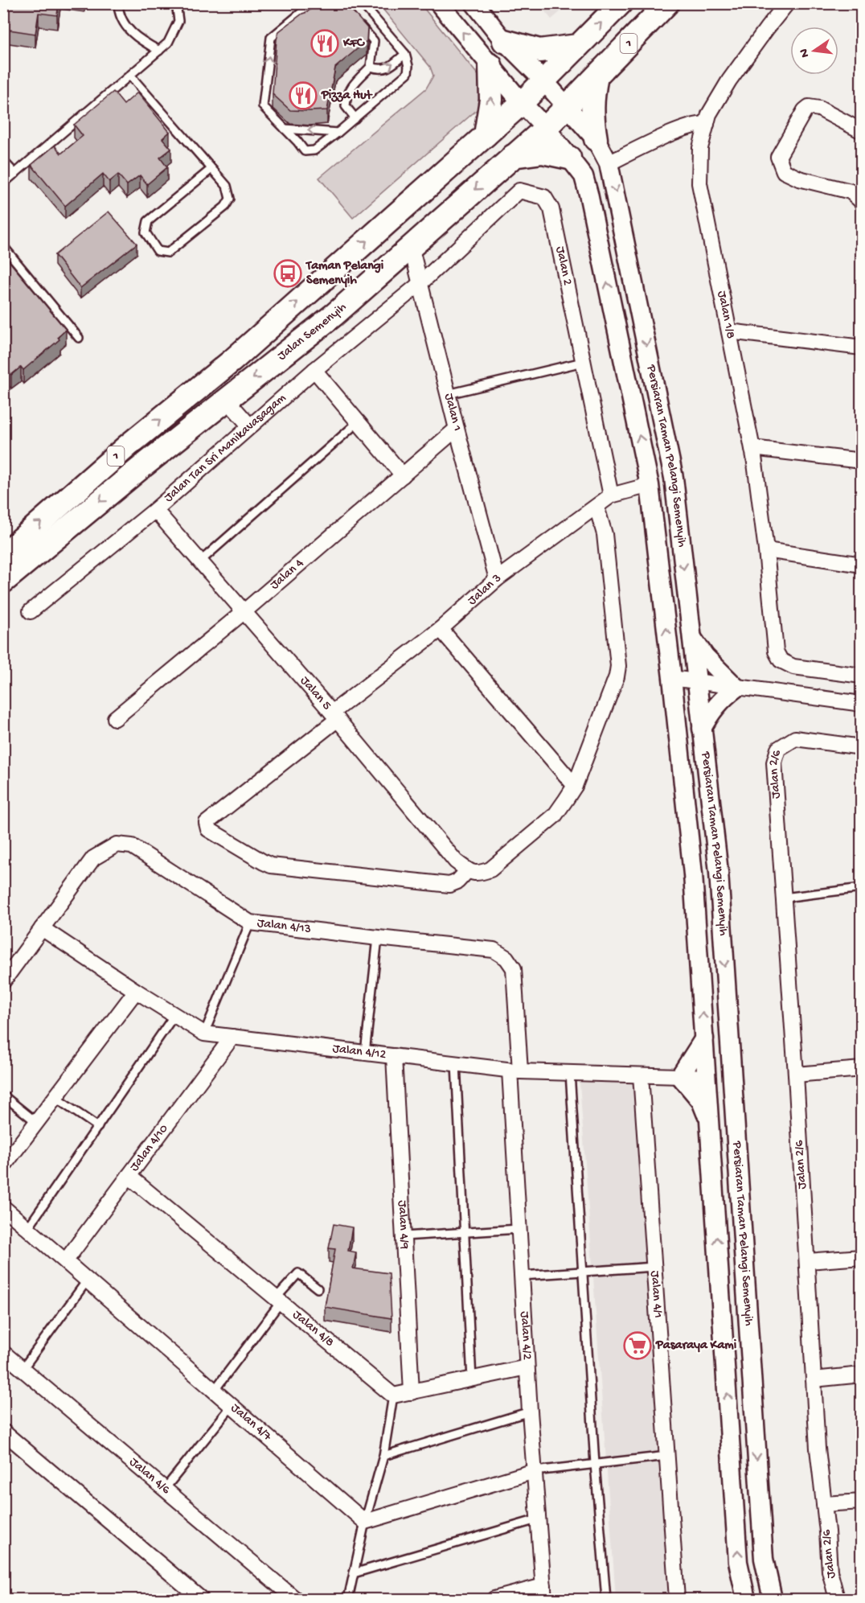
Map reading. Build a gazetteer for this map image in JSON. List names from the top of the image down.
{
  "streets": {
    "main road": ["1", "Jalan Semenyih"],
    "street": [
      "Jalan 2",
      "Jalan 1/8",
      "Jalan 1",
      "Jalan Tan Sri Manikavasagam",
      "Persiaran Taman Pelangi Semenyih",
      "Jalan 4",
      "Jalan 3",
      "Jalan 5",
      "Jalan 2/6",
      "Jalan 4/13",
      "Jalan 4/12",
      "Jalan 4/10",
      "Jalan 4/9",
      "Jalan 4/1",
      "Jalan 4/8",
      "Jalan 4/2",
      "Jalan 4/7",
      "Jalan 4/6"
    ]
  },
  "crossings": [
    ["1", "Persiaran Taman Pelangi Semenyih"],
    ["Jalan 2", "Jalan 1"],
    ["Jalan 2", "Jalan Tan Sri Manikavasagam"],
    ["Jalan 2", "Jalan 3"],
    ["Jalan Semenyih", "Jalan 1"],
    ["Jalan Semenyih", "Persiaran Taman Pelangi Semenyih"],
    ["Jalan 1", "Jalan Tan Sri Manikavasagam"],
    ["Jalan 1", "Jalan 4"],
    ["Jalan 1", "Jalan 3"],
    ["Jalan Tan Sri Manikavasagam", "Jalan 5"],
    ["Persiaran Taman Pelangi Semenyih", "Jalan 3"],
    ["Persiaran Taman Pelangi Semenyih", "Jalan 4/12"],
    ["Jalan 4", "Jalan 5"],
    ["Jalan 3", "Jalan 5"],
    ["Jalan 4/13", "Jalan 4/12"],
    ["Jalan 4/13", "Jalan 4/2"],
    ["Jalan 4/12", "Jalan 4/10"],
    ["Jalan 4/12", "Jalan 4/9"],
    ["Jalan 4/12", "Jalan 4/1"],
    ["Jalan 4/12", "Jalan 4/2"],
    ["Jalan 4/10", "Jalan 4/8"],
    ["Jalan 4/10", "Jalan 4/7"]
  ],
  "places": {
    "restaurant": ["KFC", "Pizza Hut"],
    "bus stop": ["Taman Pelangi Semenyih"],
    "supermarket": ["Pasaraya Kami"]
  },
  "north": "left"
}
